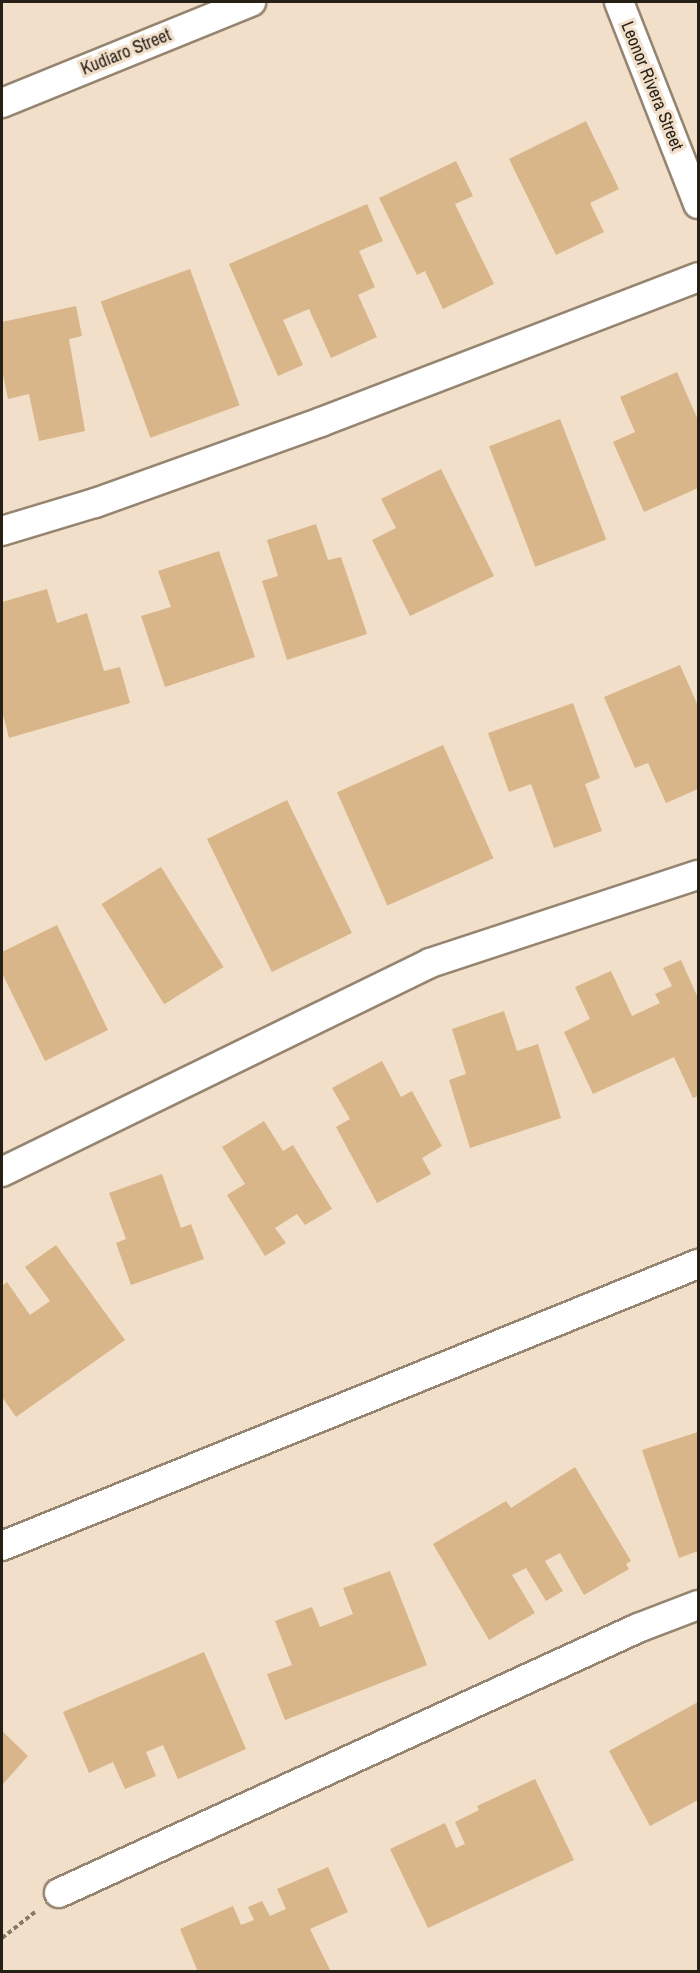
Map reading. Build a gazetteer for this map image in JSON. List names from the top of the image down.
{
  "streets": {
    "street": ["Kudiaro Street", "Leonor Rivera Street"]
  }
}
